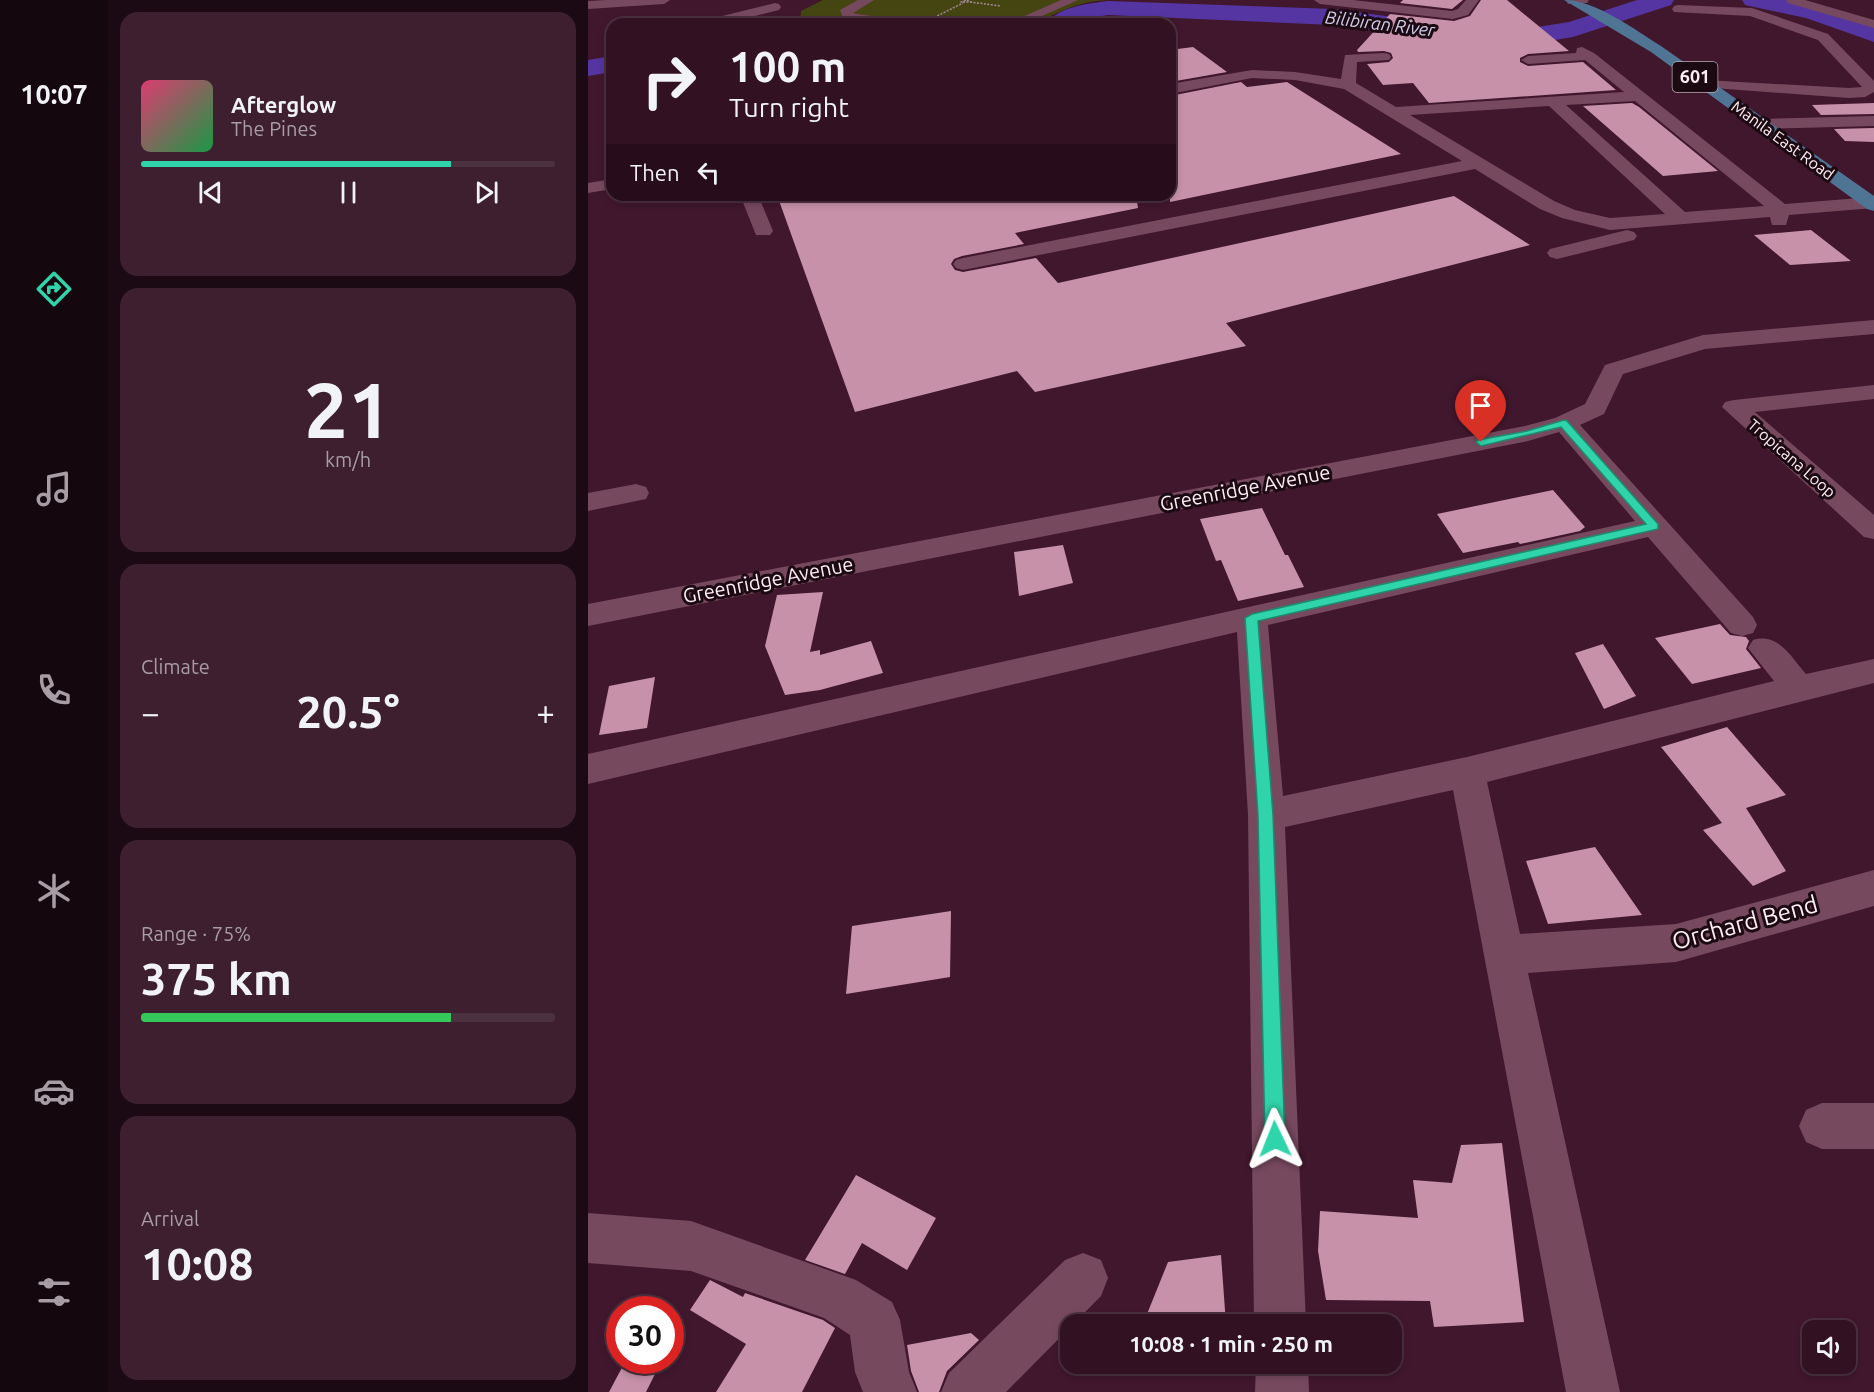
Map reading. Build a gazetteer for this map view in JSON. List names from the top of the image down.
{
  "streets": {
    "main road": ["601", "Manila East Road"],
    "street": ["Tropicana Loop", "Greenridge Avenue", "Orchard Bend"]
  },
  "water": ["Bilibiran River"],
  "page": {
    "tabs": "10:07",
    "turn": ["100 m", "Turn right"],
    "song": ["Afterglow", "The Pines"],
    "then": "Then",
    "tile": [
      ["21", "km/h"],
      "Climate",
      ["Range · 75%", "375 km"],
      ["Arrival", "10:08"]
    ],
    "heat": ["−", "20.5°", "+"],
    "limit": "30",
    "trip": "10:08 · 1 min · 250 m"
  }
}
